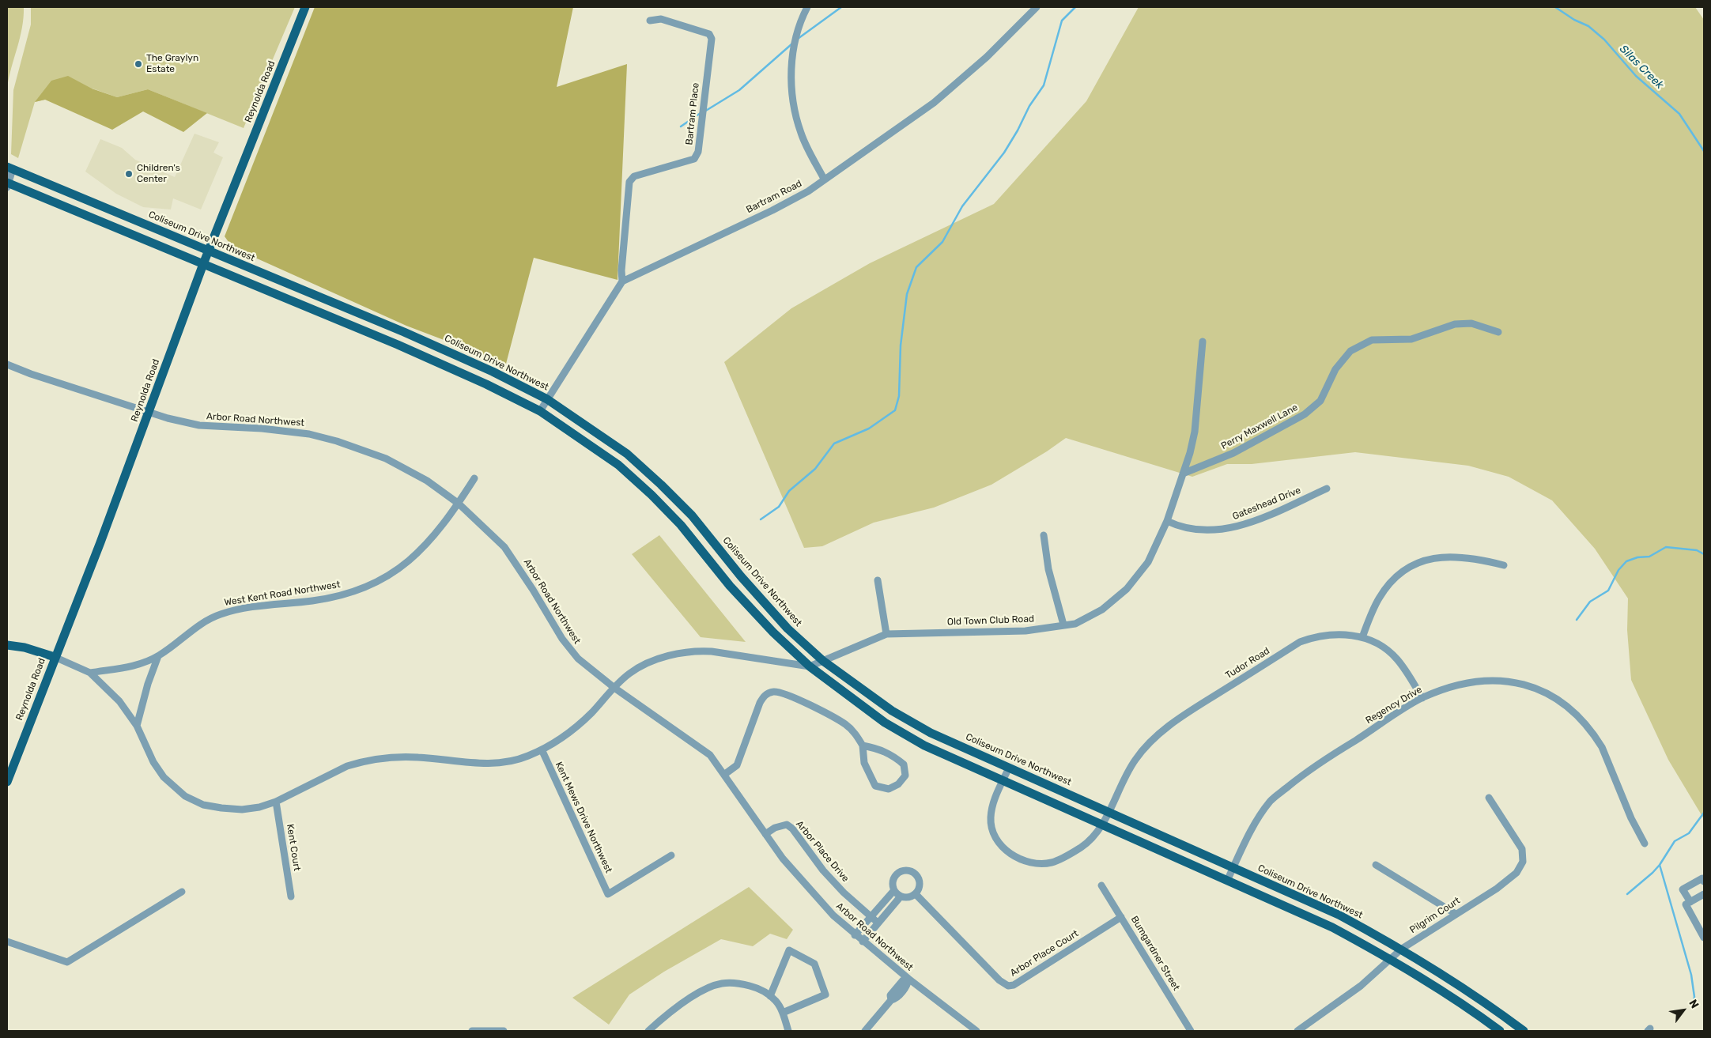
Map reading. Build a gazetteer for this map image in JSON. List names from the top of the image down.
{
  "streets": {
    "main road": ["Reynolda Road", "Coliseum Drive Northwest"],
    "street": [
      "Bartram Place",
      "Bartram Road",
      "Arbor Road Northwest",
      "Perry Maxwell Lane",
      "Gateshead Drive",
      "West Kent Road Northwest",
      "Old Town Club Road",
      "Tudor Road",
      "Regency Drive",
      "Kent Mews Drive Northwest",
      "Kent Court",
      "Arbor Place Drive",
      "Pilgrim Court",
      "Arbor Place Court",
      "Bumgardner Street"
    ]
  },
  "crossings": [
    ["Reynolda Road", "Coliseum Drive Northwest"],
    ["Reynolda Road", "Arbor Road Northwest"],
    ["Bartram Place", "Bartram Road"],
    ["Coliseum Drive Northwest", "Old Town Club Road"],
    ["Coliseum Drive Northwest", "Tudor Road"],
    ["Coliseum Drive Northwest", "Regency Drive"],
    ["Coliseum Drive Northwest", "Pilgrim Court"],
    ["Arbor Road Northwest", "West Kent Road Northwest"],
    ["Arbor Road Northwest", "Arbor Place Drive"],
    ["Perry Maxwell Lane", "Old Town Club Road"],
    ["Gateshead Drive", "Old Town Club Road"],
    ["Tudor Road", "Regency Drive"],
    ["Arbor Place Court", "Bumgardner Street"]
  ],
  "water": ["Silas Creek"],
  "places": ["The Graylyn Estate", "Children's Center"],
  "north": "top right"
}
